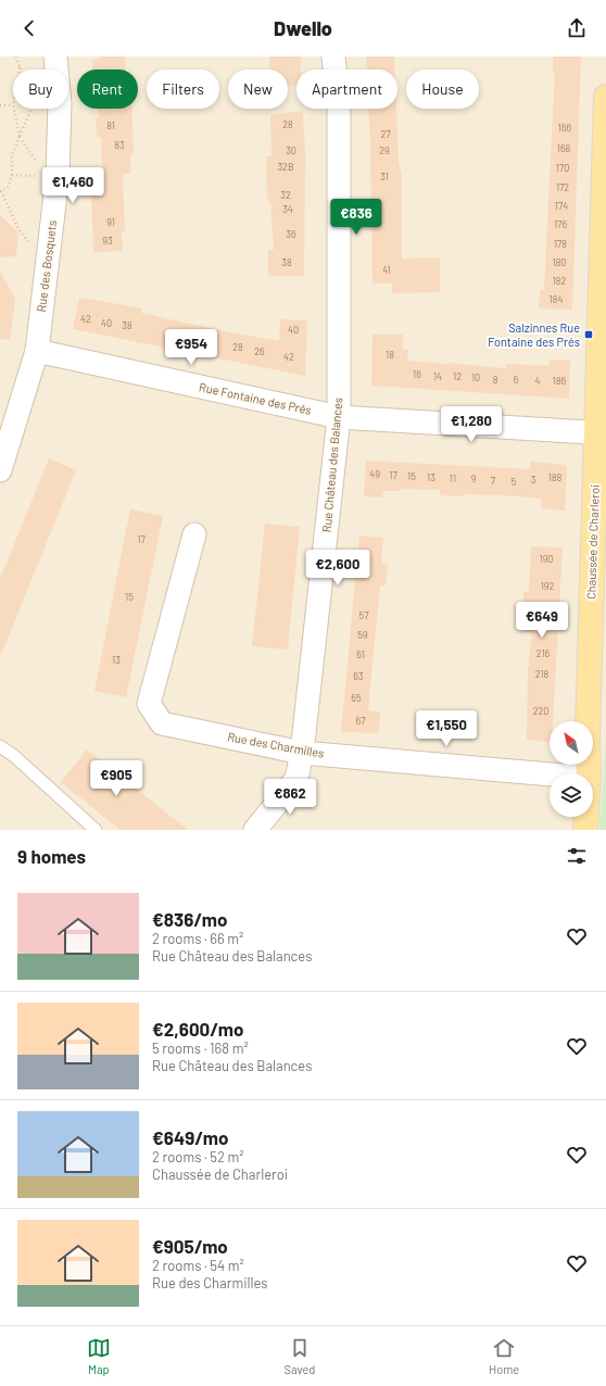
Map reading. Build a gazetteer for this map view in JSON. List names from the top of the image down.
{
  "streets": {
    "main road": ["Chaussée de Charleroi"],
    "street": [
      "Rue des Bosquets",
      "Rue Fontaine des Prés",
      "Rue Château des Balances",
      "Rue des Charmilles"
    ]
  },
  "crossings": [
    ["Rue des Bosquets", "Rue Fontaine des Prés"],
    ["Rue Fontaine des Prés", "Rue Château des Balances"],
    ["Rue Fontaine des Prés", "Chaussée de Charleroi"],
    ["Rue Château des Balances", "Rue des Charmilles"]
  ],
  "places": {
    "transit": ["Salzinnes Rue Fontaine des Prés"]
  },
  "house_numbers": [
    "28",
    "81",
    "166",
    "27",
    "83",
    "168",
    "30",
    "29",
    "32B",
    "170",
    "31",
    "172",
    "32",
    "174",
    "34",
    "91",
    "176",
    "36",
    "93",
    "178",
    "38",
    "180",
    "41",
    "182",
    "184",
    "42",
    "40",
    "38",
    "40",
    "28",
    "26",
    "18",
    "42",
    "16",
    "14",
    "12",
    "10",
    "8",
    "6",
    "4",
    "186",
    "49",
    "17",
    "15",
    "13",
    "188",
    "11",
    "9",
    "3",
    "7",
    "5",
    "17",
    "190",
    "192",
    "15",
    "57",
    "59",
    "216",
    "61",
    "13",
    "218",
    "63",
    "65",
    "220",
    "67"
  ],
  "north": "top left",
  "page": {
    "header": "Dwello",
    "chip": [
      "Buy",
      "Rent",
      "Filters",
      "New",
      "Apartment",
      "House"
    ],
    "price": [
      "€1,460",
      "€836",
      "€954",
      "€1,280",
      "€2,600",
      "€649",
      "€1,550",
      "€905",
      "€862"
    ],
    "heading": "9 homes",
    "list": [
      {
        "name": "€836/mo",
        "note": "2 rooms · 66 m² · Rue Château des Balances"
      },
      {
        "name": "€2,600/mo",
        "note": "5 rooms · 168 m² · Rue Château des Balances"
      },
      {
        "name": "€649/mo",
        "note": "2 rooms · 52 m² · Chaussée de Charleroi"
      },
      {
        "name": "€905/mo",
        "note": "2 rooms · 54 m² · Rue des Charmilles"
      }
    ],
    "tabs": ["Map", "Saved", "Home"]
  }
}
